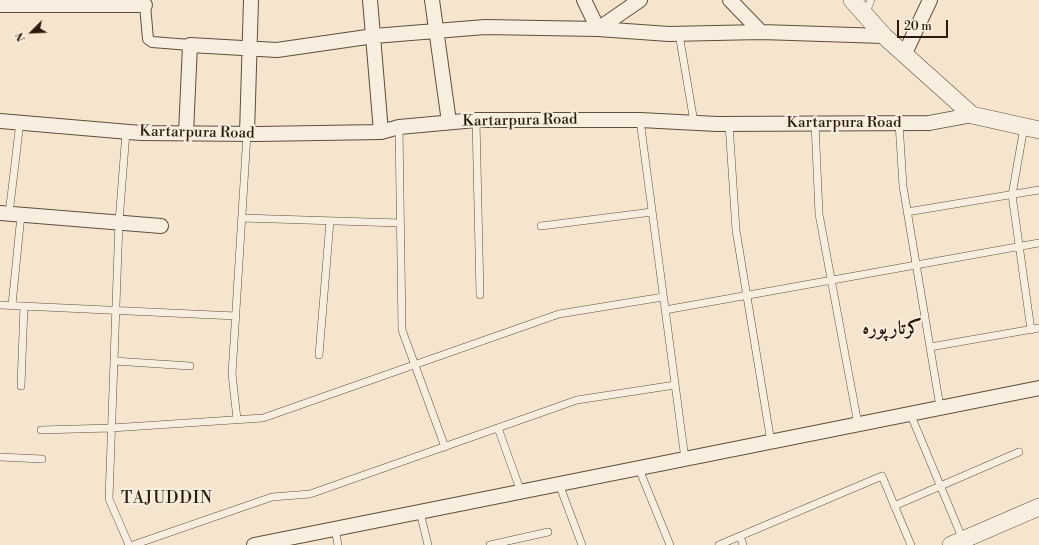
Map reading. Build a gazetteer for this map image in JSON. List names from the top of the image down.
{
  "streets": {
    "street": ["Kartarpura Road"]
  },
  "districts": ["کرتار پورہ", "TAJUDDIN"],
  "scale_bar": "20 m",
  "north": "bottom left"
}
